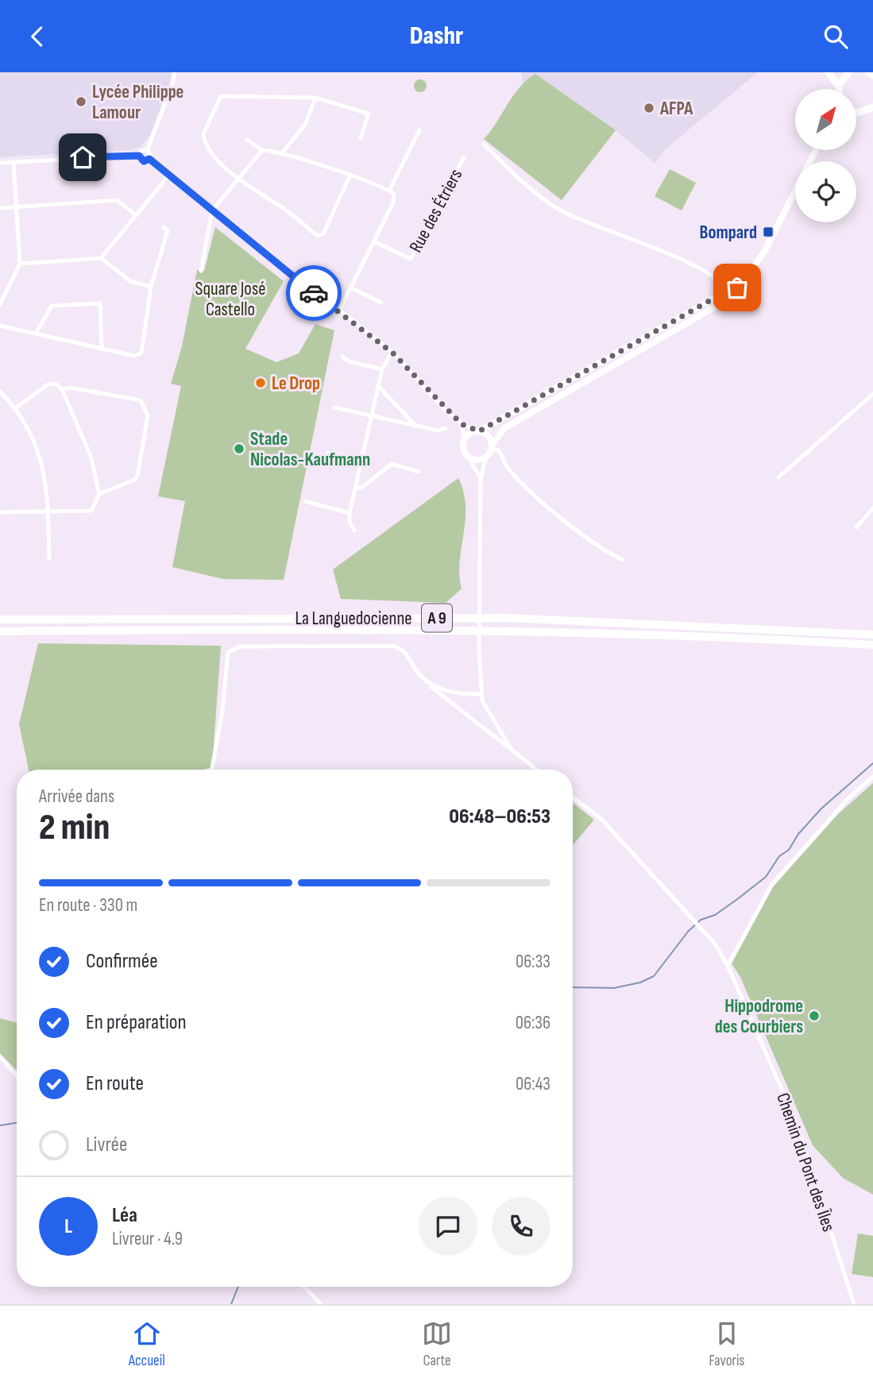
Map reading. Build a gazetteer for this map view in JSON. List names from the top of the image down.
{
  "streets": {
    "highway": ["La Languedocienne", "A 9"],
    "street": ["Rue des Étriers", "Chemin du Pont des Îles"]
  },
  "parks": ["Square José Castello"],
  "places": {
    "other": [
      "Lycée Philippe Lamour",
      "AFPA",
      "Le Drop",
      "Stade Nicolas-Kaufmann",
      "Hippodrome des Courbiers"
    ],
    "transit": ["Bompard"]
  },
  "north": "top right",
  "page": {
    "header": "Dashr",
    "heading": ["2 min", "Arrivée dans", "06:48–06:53"],
    "panel": ["Léa", "Livreur · 4.9"],
    "bar": "En route · 330 m",
    "list": [
      ["Confirmée", "06:33"],
      ["En préparation", "06:36"],
      ["En route", "06:43"],
      "Livrée"
    ],
    "round": "L",
    "tabs": ["Accueil", "Carte", "Favoris"]
  }
}
